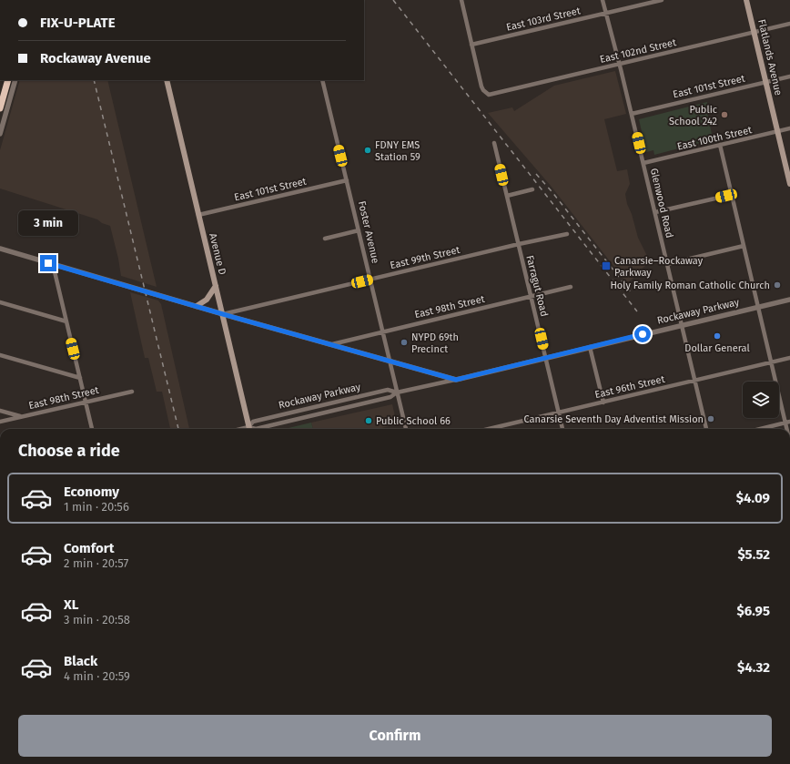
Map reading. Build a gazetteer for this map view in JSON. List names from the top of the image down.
{
  "streets": {
    "main road": ["Flatlands Avenue", "Avenue D"],
    "street": [
      "East 103rd Street",
      "East 102nd Street",
      "East 101st Street",
      "East 100th Street",
      "Glenwood Road",
      "Foster Avenue",
      "East 99th Street",
      "Farragut Road",
      "East 98th Street",
      "Rockaway Parkway",
      "East 96th Street"
    ]
  },
  "crossings": [
    ["East 103rd Street", "East 102nd Street"],
    ["East 103rd Street", "Glenwood Road"],
    ["East 102nd Street", "Flatlands Avenue"],
    ["East 102nd Street", "Glenwood Road"],
    ["Flatlands Avenue", "East 101st Street"],
    ["Flatlands Avenue", "East 100th Street"],
    ["East 101st Street", "Glenwood Road"],
    ["East 101st Street", "Foster Avenue"],
    ["East 101st Street", "Avenue D"],
    ["East 100th Street", "Glenwood Road"],
    ["Glenwood Road", "Rockaway Parkway"],
    ["Glenwood Road", "East 96th Street"],
    ["Foster Avenue", "East 99th Street"],
    ["Foster Avenue", "East 98th Street"],
    ["Foster Avenue", "Rockaway Parkway"],
    ["Avenue D", "East 99th Street"],
    ["East 99th Street", "Farragut Road"],
    ["Farragut Road", "East 98th Street"],
    ["Farragut Road", "Rockaway Parkway"],
    ["Farragut Road", "East 96th Street"]
  ],
  "places": {
    "other": [
      "Public School 242",
      "FDNY EMS Station 59",
      "Holy Family Roman Catholic Church",
      "Dollar General",
      "NYPD 69th Precinct",
      "Canarsie Seventh Day Adventist Mission",
      "Public School 66"
    ],
    "transit": ["Canarsie–Rockaway Parkway"]
  },
  "page": {
    "banner": ["FIX-U-PLATE", "Rockaway Avenue"],
    "bubble": "3 min",
    "heading": "Choose a ride",
    "list": [
      {
        "name": "Economy",
        "note": "1 min · 20:56",
        "value": "$4.09"
      },
      {
        "name": "Comfort",
        "note": "2 min · 20:57",
        "value": "$5.52"
      },
      {
        "name": "XL",
        "note": "3 min · 20:58",
        "value": "$6.95"
      },
      {
        "name": "Black",
        "note": "4 min · 20:59",
        "value": "$4.32"
      }
    ],
    "buttons": "Confirm"
  }
}
